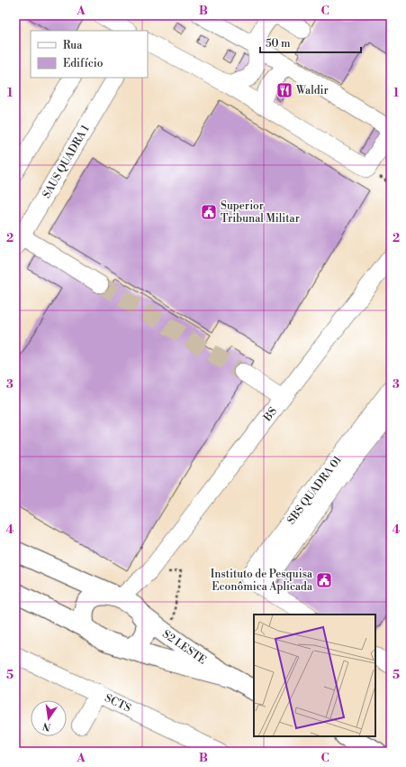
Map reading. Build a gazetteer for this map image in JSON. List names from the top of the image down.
{
  "streets": {
    "main road": ["S2 LESTE"],
    "street": [
      "SAUS QUADRA 1",
      "BS",
      "SBS QUADRA 01",
      "SCTS"
    ]
  },
  "crossings": [
    ["BS", "S2 LESTE"]
  ],
  "places": {
    "restaurant": ["Waldir"],
    "public building": ["Superior Tribunal Militar", "Instituto de Pesquisa Econômica Aplicada"]
  },
  "legend": ["Rua", "Edifício"],
  "scale_bar": "50 m",
  "north": "bottom",
  "grid": {
    "columns": ["A", "B", "C"],
    "rows": [
      "1",
      "2",
      "3",
      "4",
      "5"
    ]
  }
}
